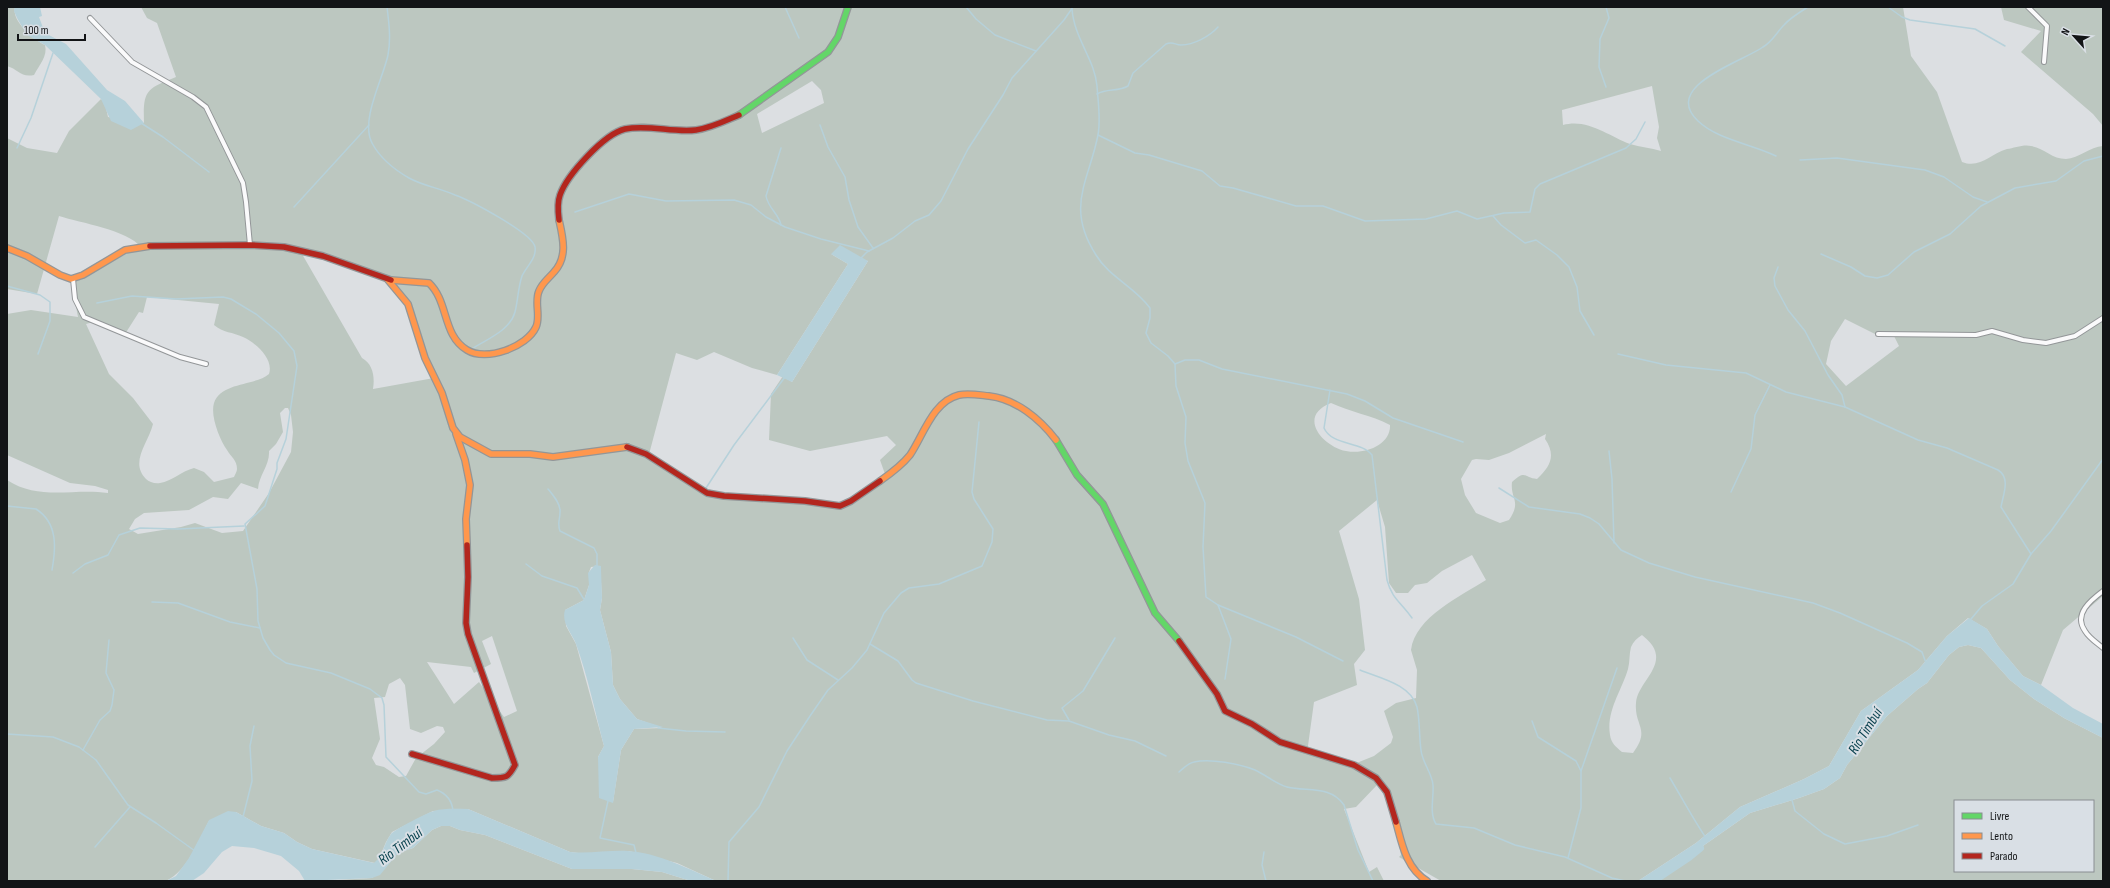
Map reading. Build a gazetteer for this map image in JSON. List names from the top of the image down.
{
  "water": ["Rio Timbuí"],
  "legend": ["Livre", "Lento", "Parado"],
  "scale_bar": "100 m",
  "north": "top left"
}
